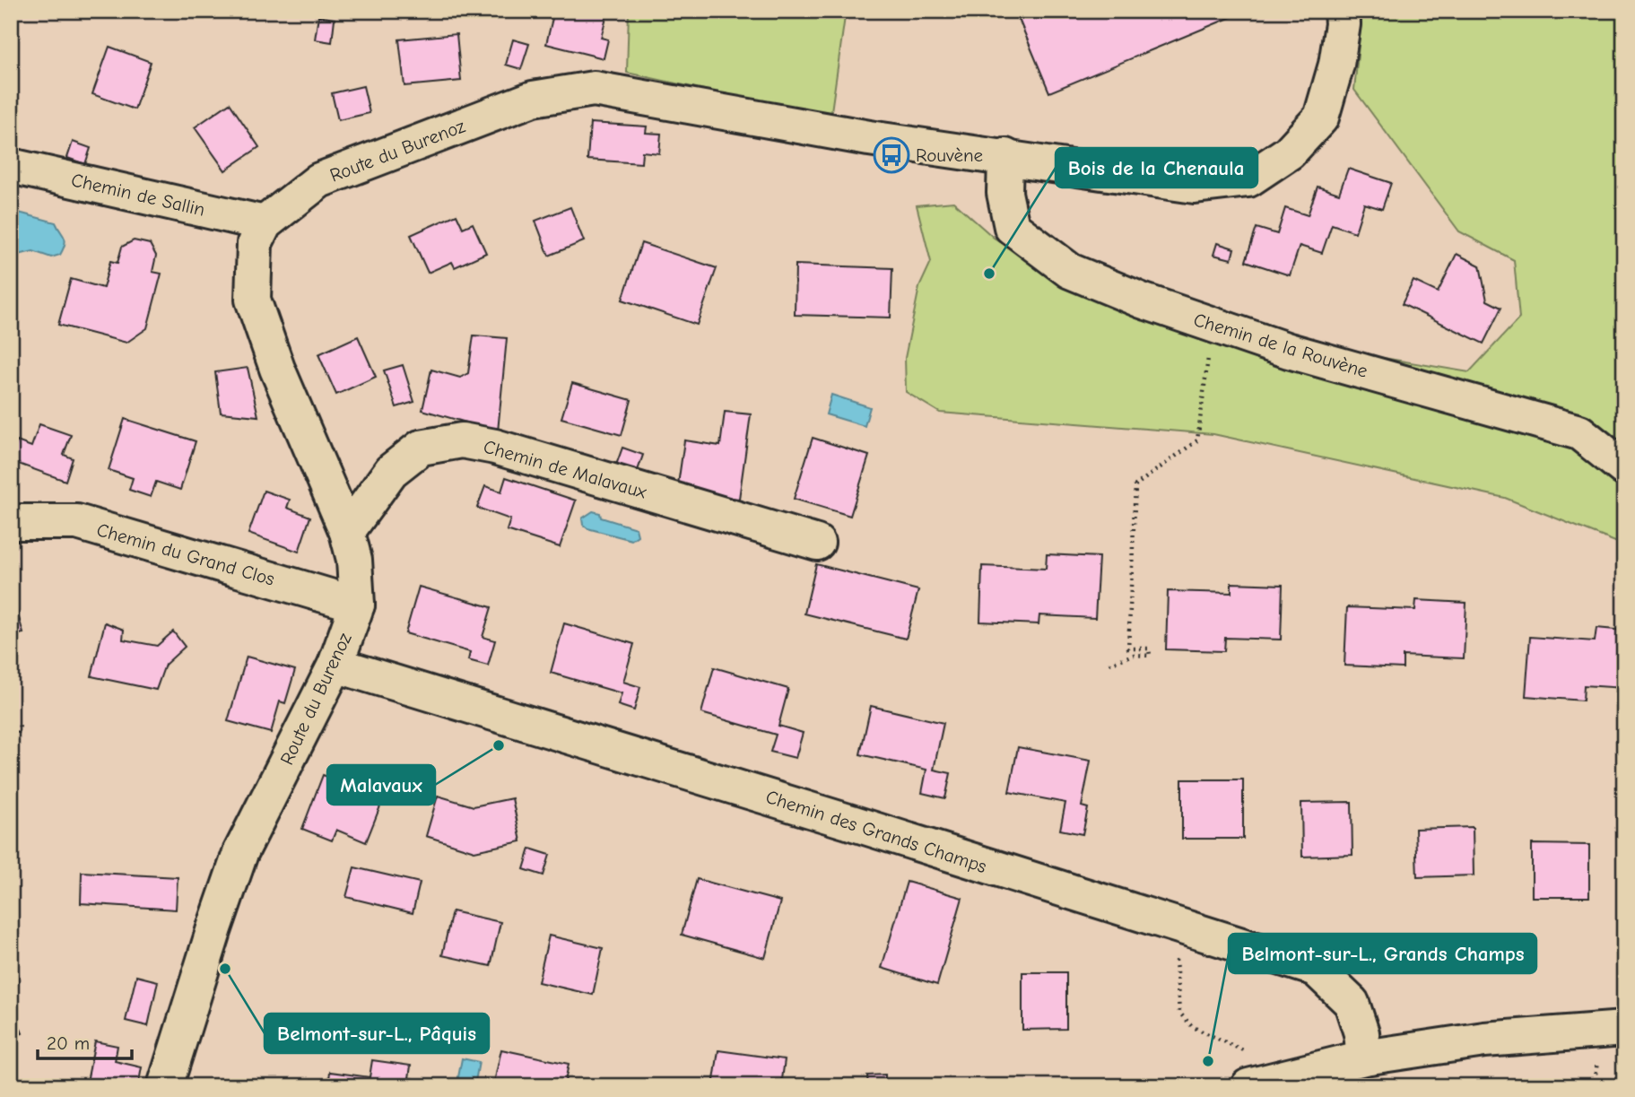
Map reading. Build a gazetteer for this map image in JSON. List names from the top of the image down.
{
  "streets": {
    "street": [
      "Route du Burenoz",
      "Chemin de Sallin",
      "Chemin de la Rouvène",
      "Chemin de Malavaux",
      "Chemin du Grand Clos",
      "Chemin des Grands Champs"
    ]
  },
  "crossings": [
    ["Route du Burenoz", "Chemin de Sallin"],
    ["Route du Burenoz", "Chemin de la Rouvène"],
    ["Route du Burenoz", "Chemin de Malavaux"],
    ["Route du Burenoz", "Chemin du Grand Clos"],
    ["Route du Burenoz", "Chemin des Grands Champs"]
  ],
  "places": {
    "bus stop": ["Rouvène"],
    "other": [
      "Bois de la Chenaula",
      "Malavaux",
      "Belmont-sur-L., Pâquis",
      "Belmont-sur-L., Grands Champs"
    ]
  },
  "scale_bar": "20 m"
}
